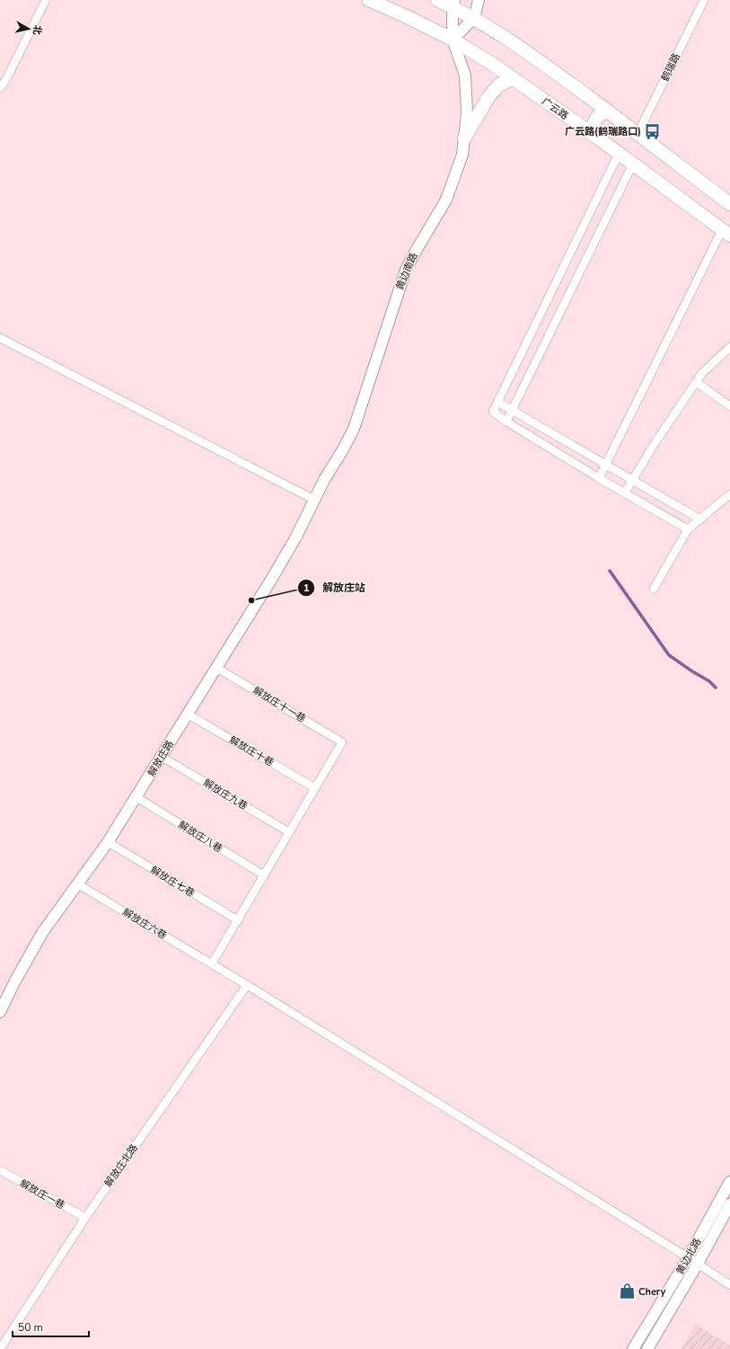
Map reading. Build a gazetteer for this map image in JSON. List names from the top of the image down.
{
  "streets": {
    "main road": ["广云路"],
    "street": [
      "鹤瑞路",
      "黄边南路",
      "解放庄十一巷",
      "解放庄十巷",
      "解放庄路",
      "解放庄九巷",
      "解放庄八巷",
      "解放庄七巷",
      "解放庄六巷",
      "解放庄北路",
      "解放庄一巷",
      "黄边北路"
    ]
  },
  "crossings": [
    ["广云路", "黄边南路"],
    ["黄边南路", "解放庄路"],
    ["解放庄十一巷", "解放庄十巷"],
    ["解放庄十一巷", "解放庄路"],
    ["解放庄十巷", "解放庄路"],
    ["解放庄路", "解放庄九巷"],
    ["解放庄路", "解放庄八巷"],
    ["解放庄路", "解放庄七巷"],
    ["解放庄路", "解放庄六巷"],
    ["解放庄六巷", "解放庄北路"],
    ["解放庄六巷", "黄边北路"],
    ["解放庄北路", "解放庄一巷"]
  ],
  "places": {
    "bus stop": ["广云路(鹤瑞路口)"],
    "other": ["解放庄站"],
    "shop": ["Chery"]
  },
  "scale_bar": "50 m",
  "north": "right"
}
